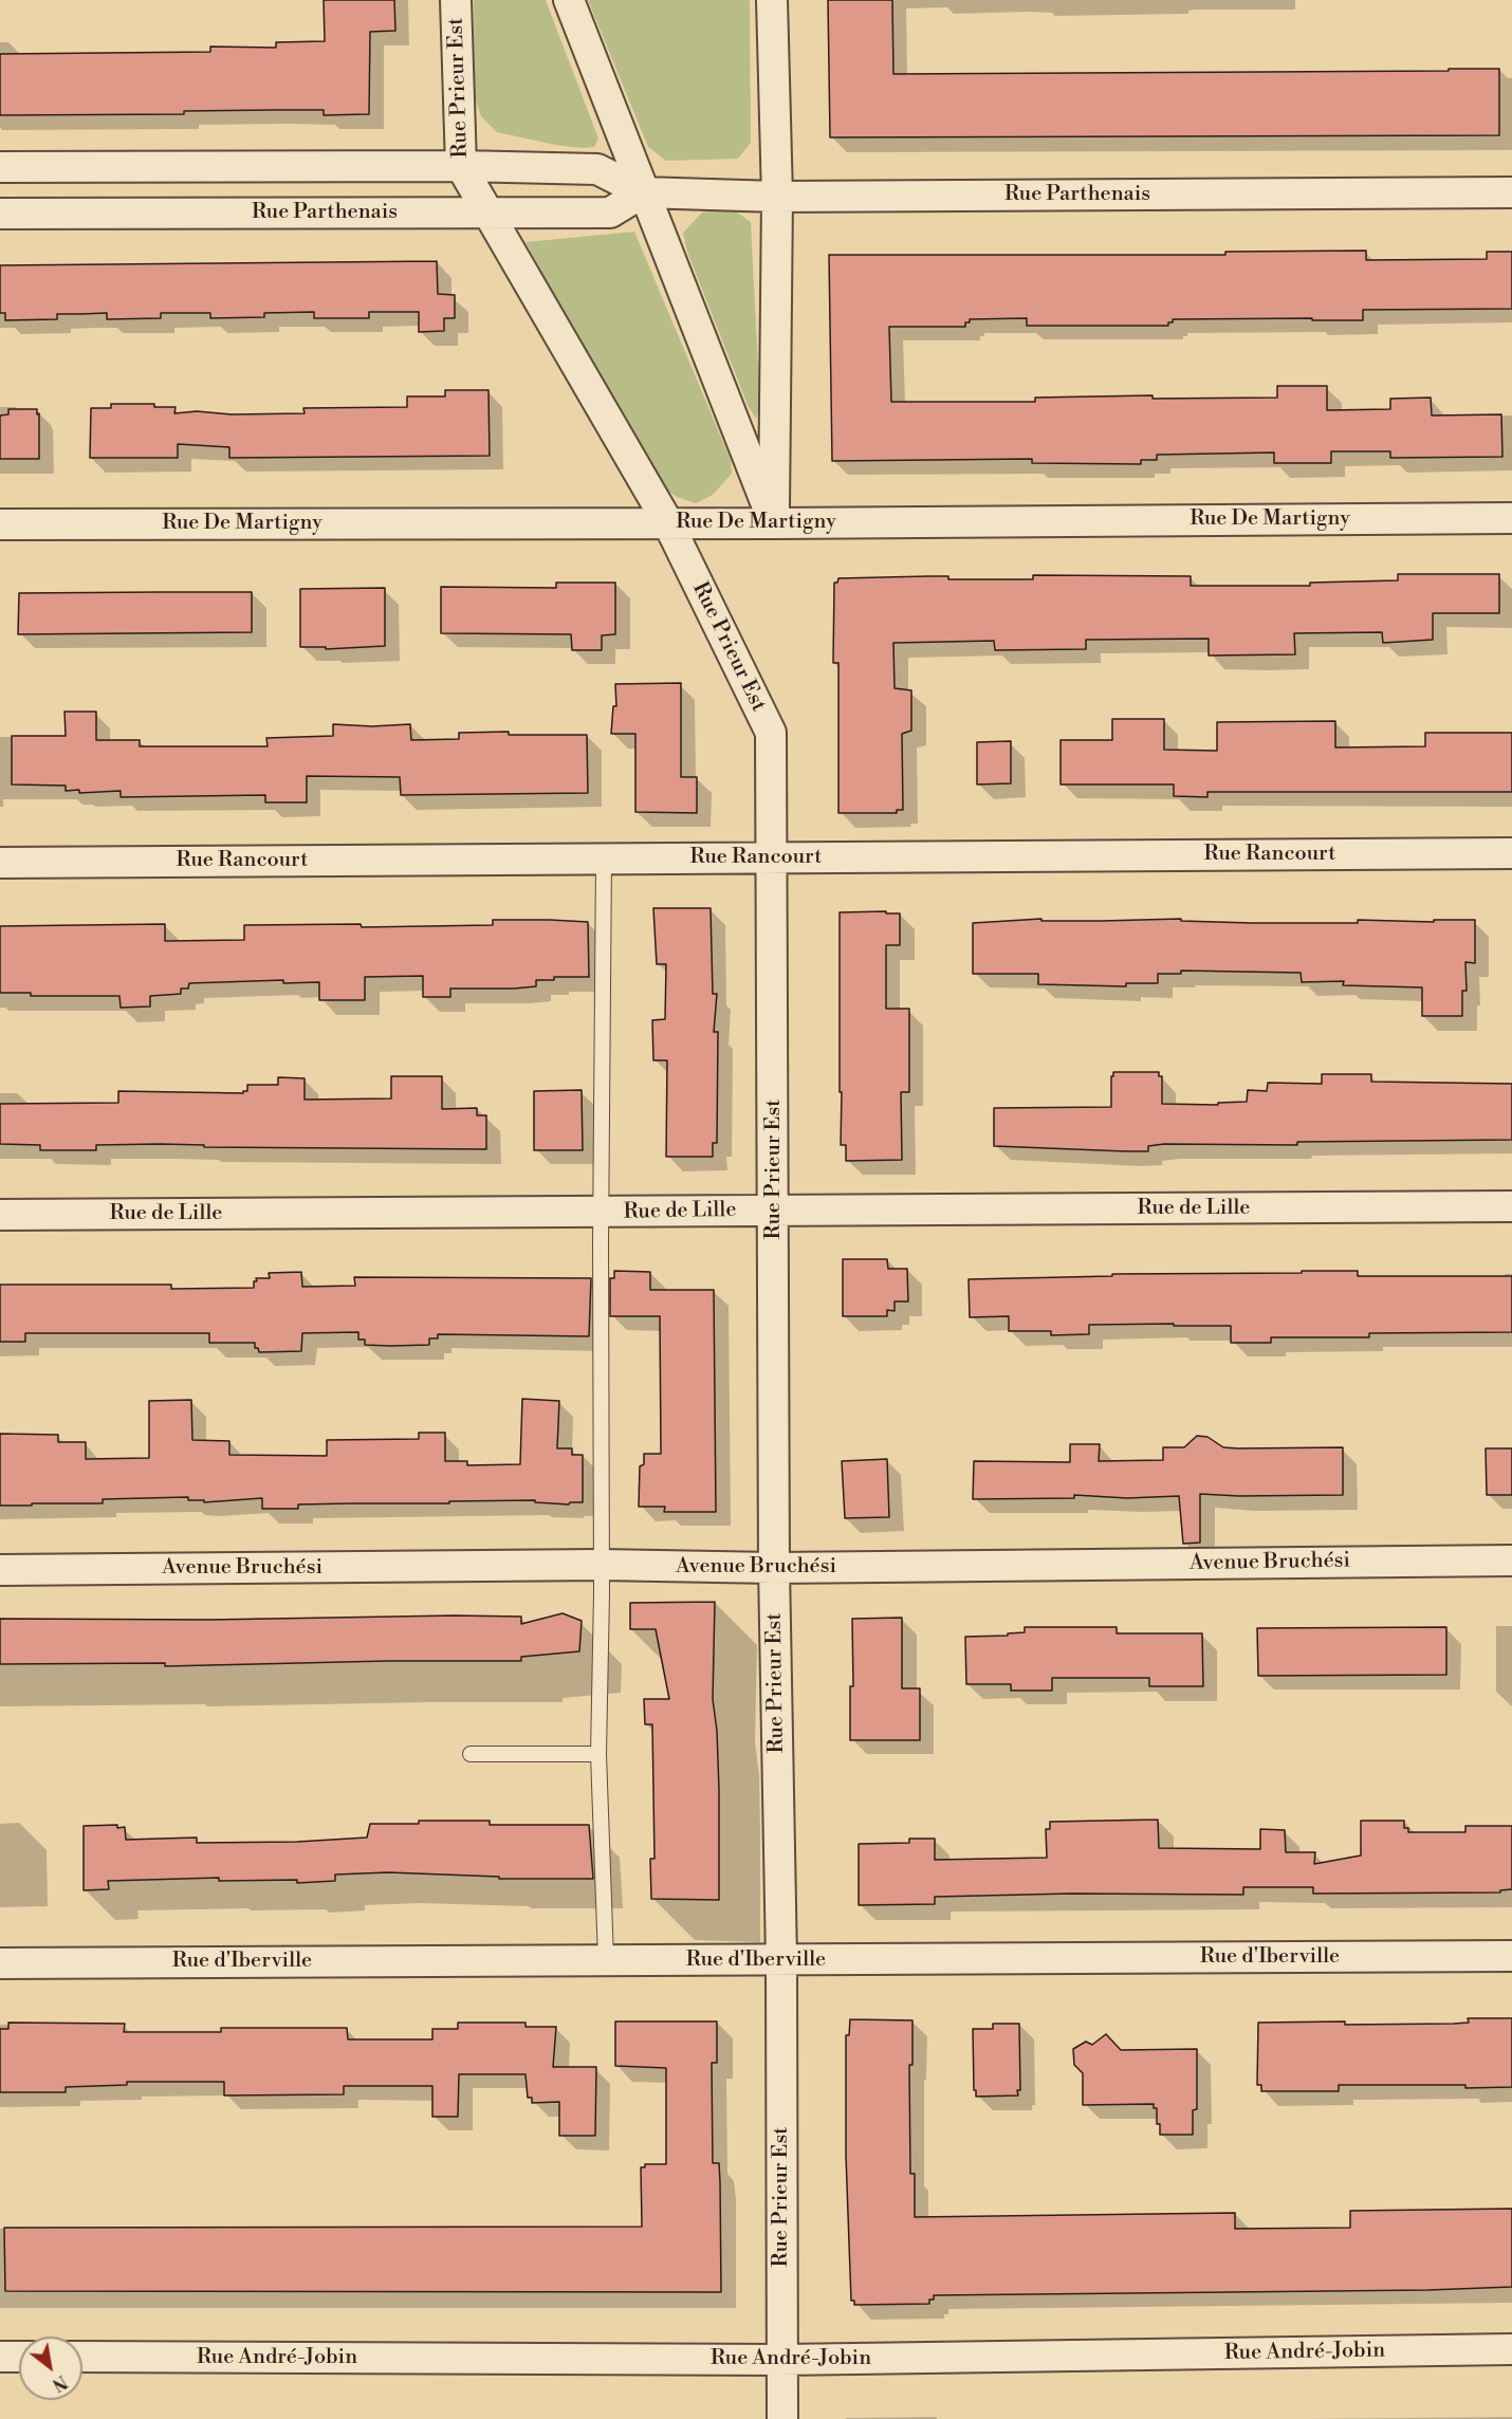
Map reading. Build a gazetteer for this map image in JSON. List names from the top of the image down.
{
  "streets": {
    "street": [
      "Rue Prieur Est",
      "Rue Parthenais",
      "Rue De Martigny",
      "Rue Rancourt",
      "Rue de Lille",
      "Avenue Bruchési",
      "Rue d'Iberville",
      "Rue André-Jobin"
    ]
  },
  "crossings": [
    ["Rue Prieur Est", "Rue Parthenais"],
    ["Rue Prieur Est", "Rue De Martigny"],
    ["Rue Prieur Est", "Rue Rancourt"],
    ["Rue Prieur Est", "Rue de Lille"],
    ["Rue Prieur Est", "Avenue Bruchési"],
    ["Rue Prieur Est", "Rue d'Iberville"],
    ["Rue Prieur Est", "Rue André-Jobin"]
  ],
  "north": "bottom right"
}
